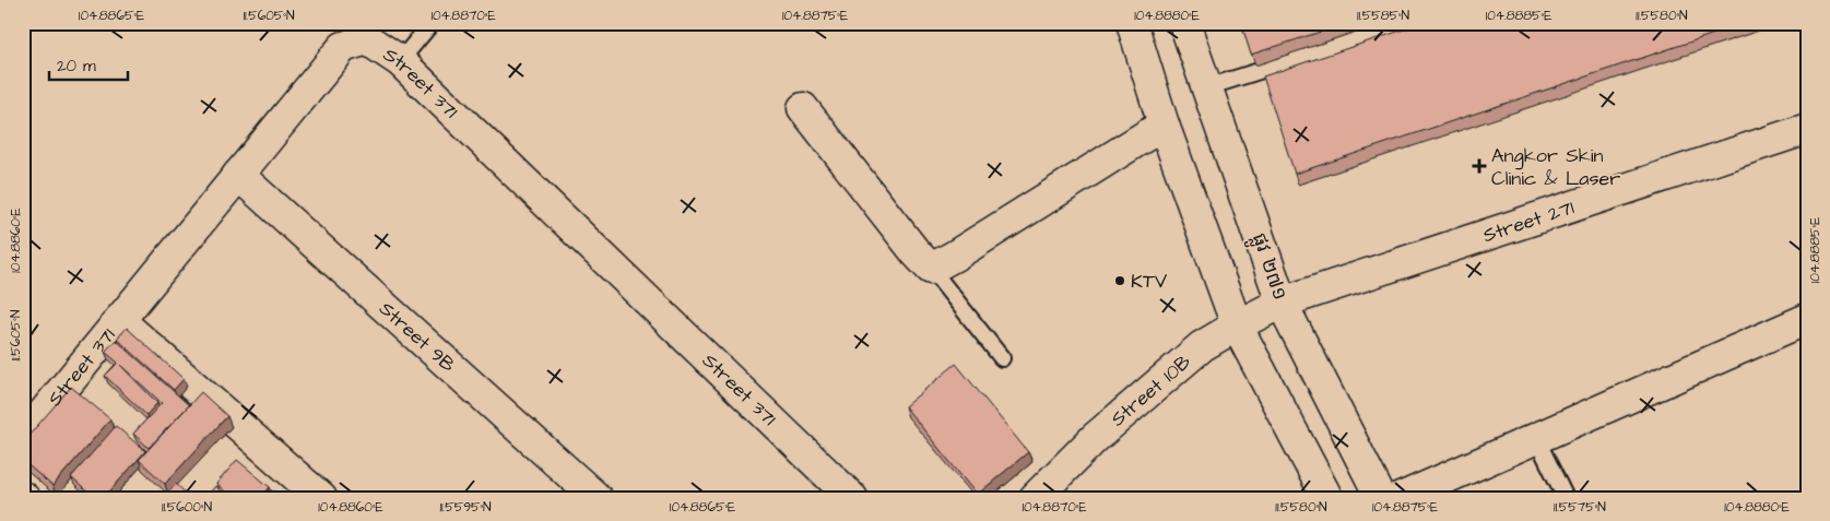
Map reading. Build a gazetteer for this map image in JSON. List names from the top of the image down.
{
  "streets": {
    "street": [
      "Street 371",
      "Street 271",
      "ផ្លូវ ២៧១",
      "Street 9B",
      "Street 10B"
    ]
  },
  "crossings": [
    ["Street 371", "Street 9B"],
    ["Street 271", "ផ្លូវ ២៧១"],
    ["Street 271", "Street 10B"],
    ["ផ្លូវ ២៧១", "Street 10B"]
  ],
  "places": {
    "health": ["Angkor Skin Clinic & Laser"],
    "other": ["KTV"]
  },
  "scale_bar": "20 m",
  "coordinates": [
    "104.8865°E",
    "11.5605°N",
    "104.8870°E",
    "104.8875°E",
    "104.8880°E",
    "11.5585°N",
    "104.8885°E",
    "11.5580°N",
    "104.8860°E",
    "11.5600°N",
    "11.5595°N",
    "11.5575°N"
  ]
}
